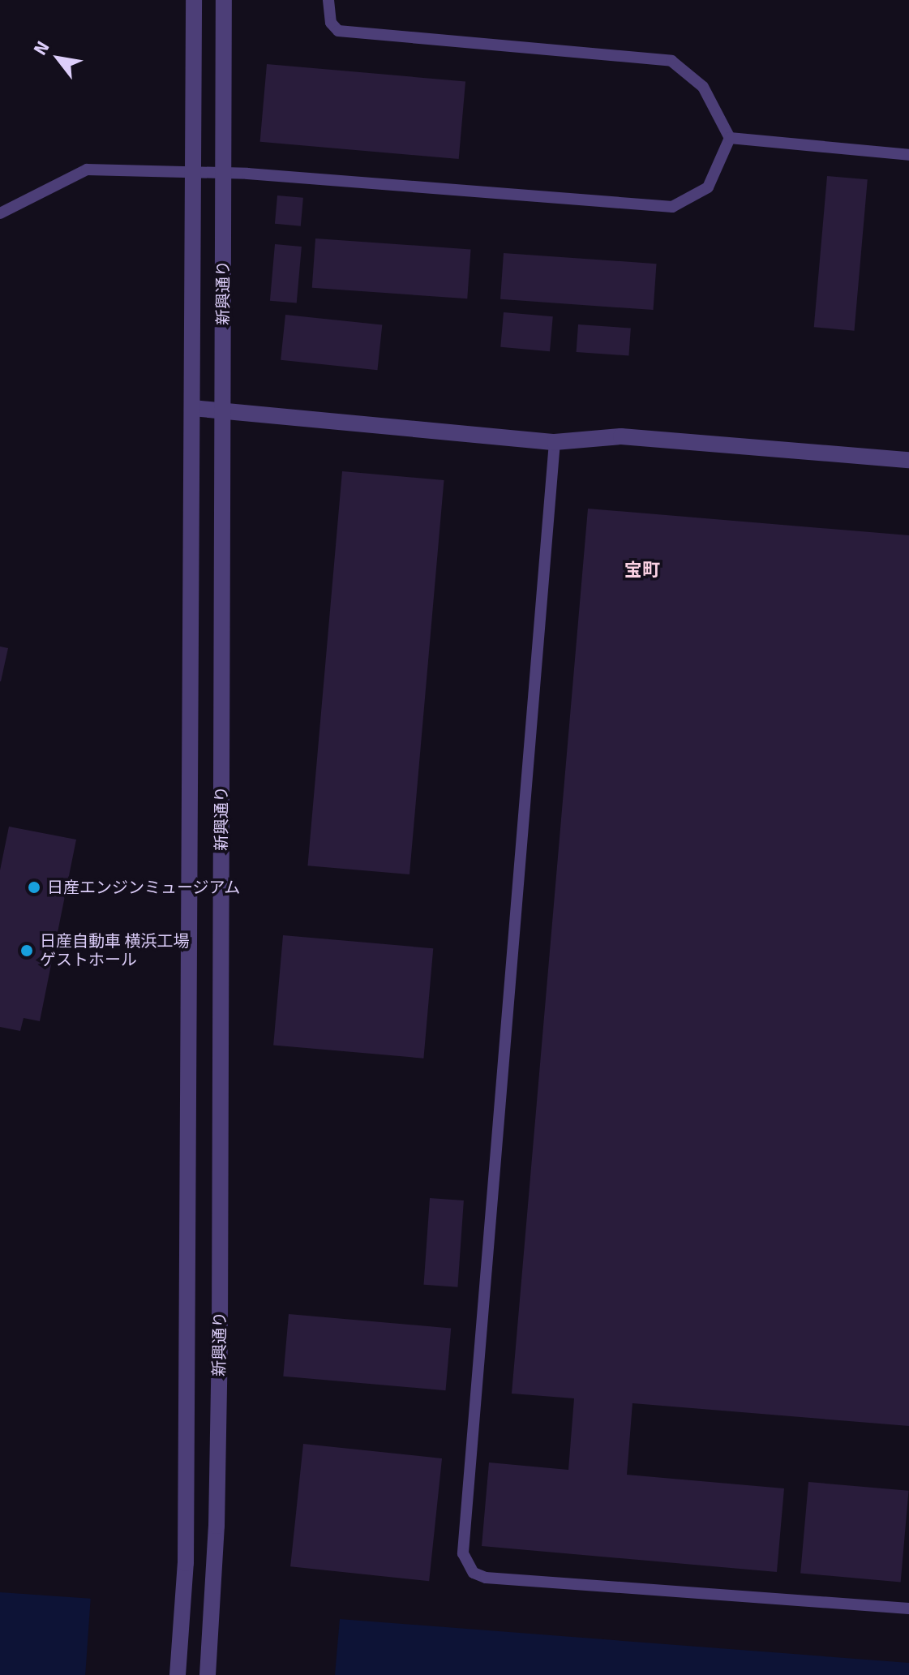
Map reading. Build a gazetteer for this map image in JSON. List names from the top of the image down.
{
  "streets": {
    "street": ["新興通り"]
  },
  "districts": ["宝町"],
  "places": ["日産エンジンミュージアム", "日産自動車 横浜工場 ゲストホール"],
  "north": "top left"
}
